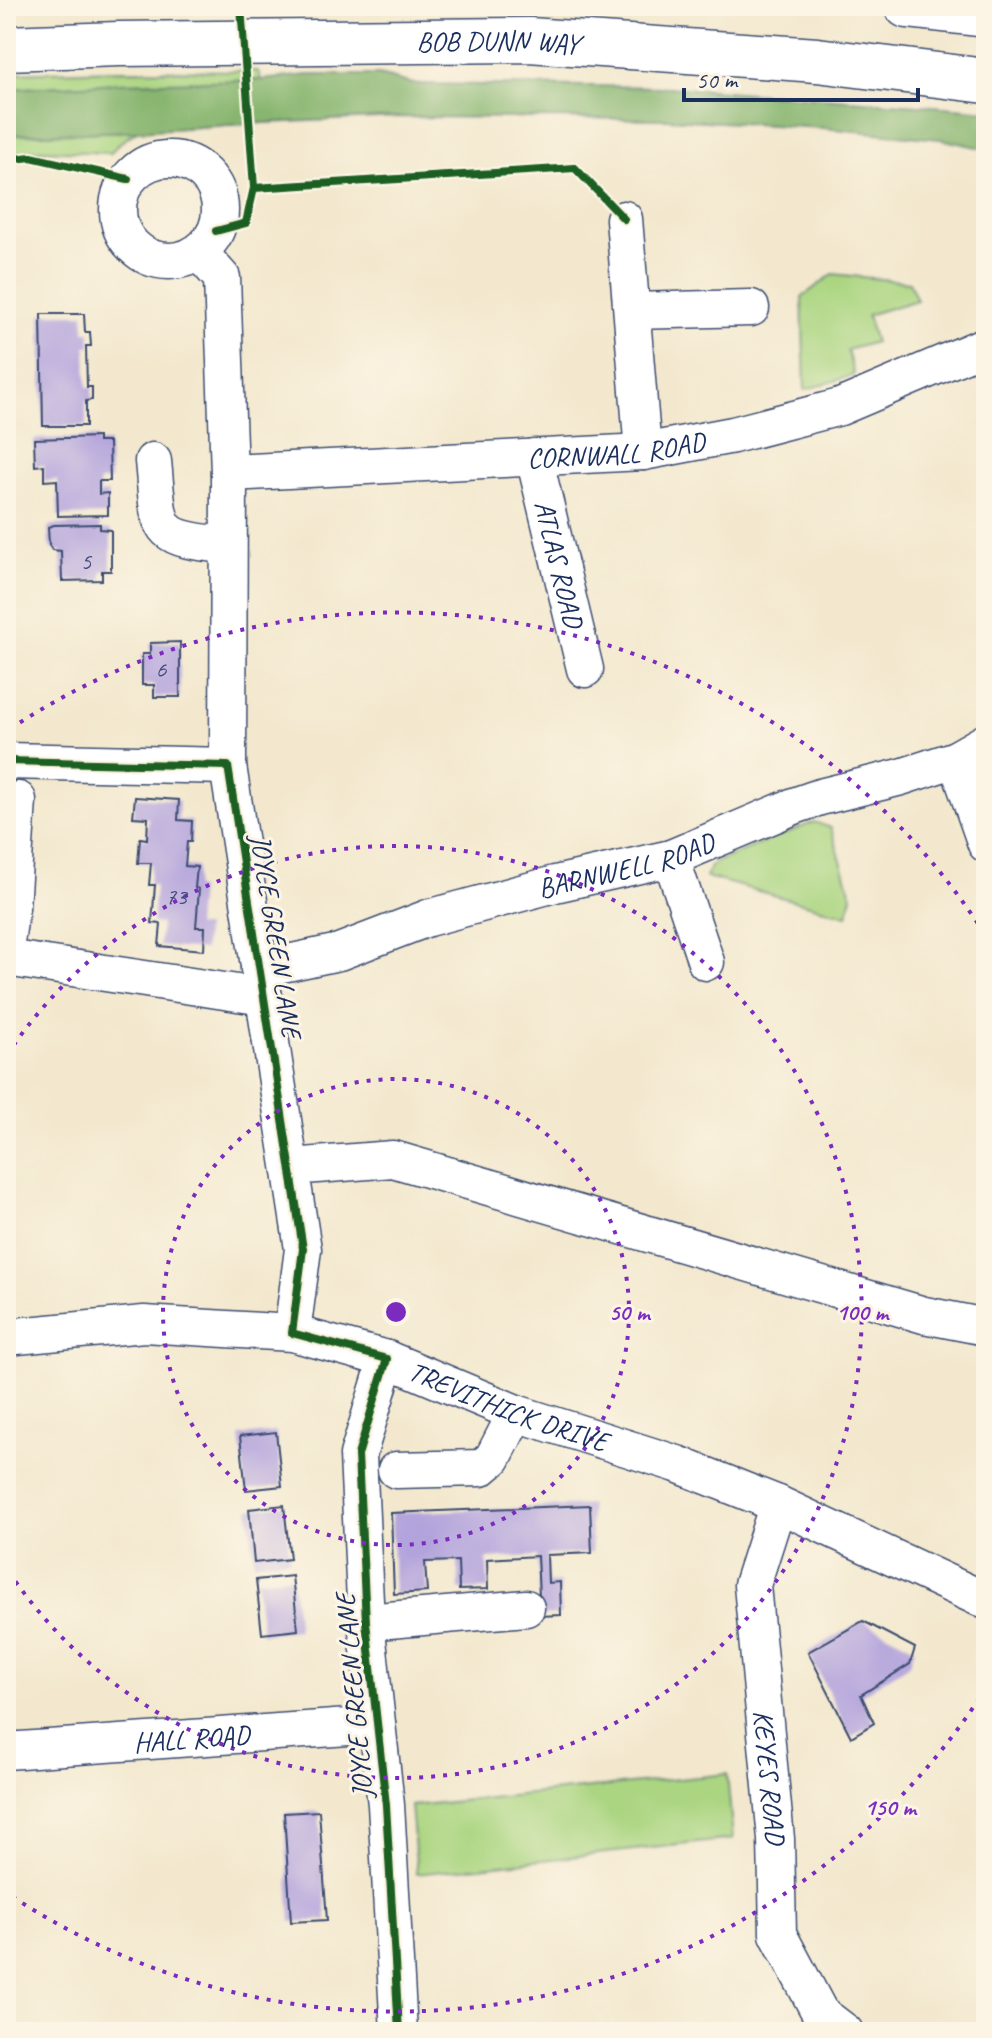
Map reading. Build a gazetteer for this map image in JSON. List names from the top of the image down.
{
  "streets": {
    "main road": ["BOB DUNN WAY"],
    "street": [
      "CORNWALL ROAD",
      "ATLAS ROAD",
      "BARNWELL ROAD",
      "JOYCE GREEN LANE",
      "TREVITHICK DRIVE",
      "HALL ROAD",
      "KEYES ROAD"
    ]
  },
  "crossings": [
    ["CORNWALL ROAD", "ATLAS ROAD"],
    ["CORNWALL ROAD", "JOYCE GREEN LANE"],
    ["BARNWELL ROAD", "JOYCE GREEN LANE"],
    ["JOYCE GREEN LANE", "TREVITHICK DRIVE"],
    ["JOYCE GREEN LANE", "HALL ROAD"],
    ["TREVITHICK DRIVE", "KEYES ROAD"]
  ],
  "house_numbers": ["5", "6", "73"],
  "scale_bar": "50 m",
  "rings": ["50 m", "100 m", "150 m"]
}
